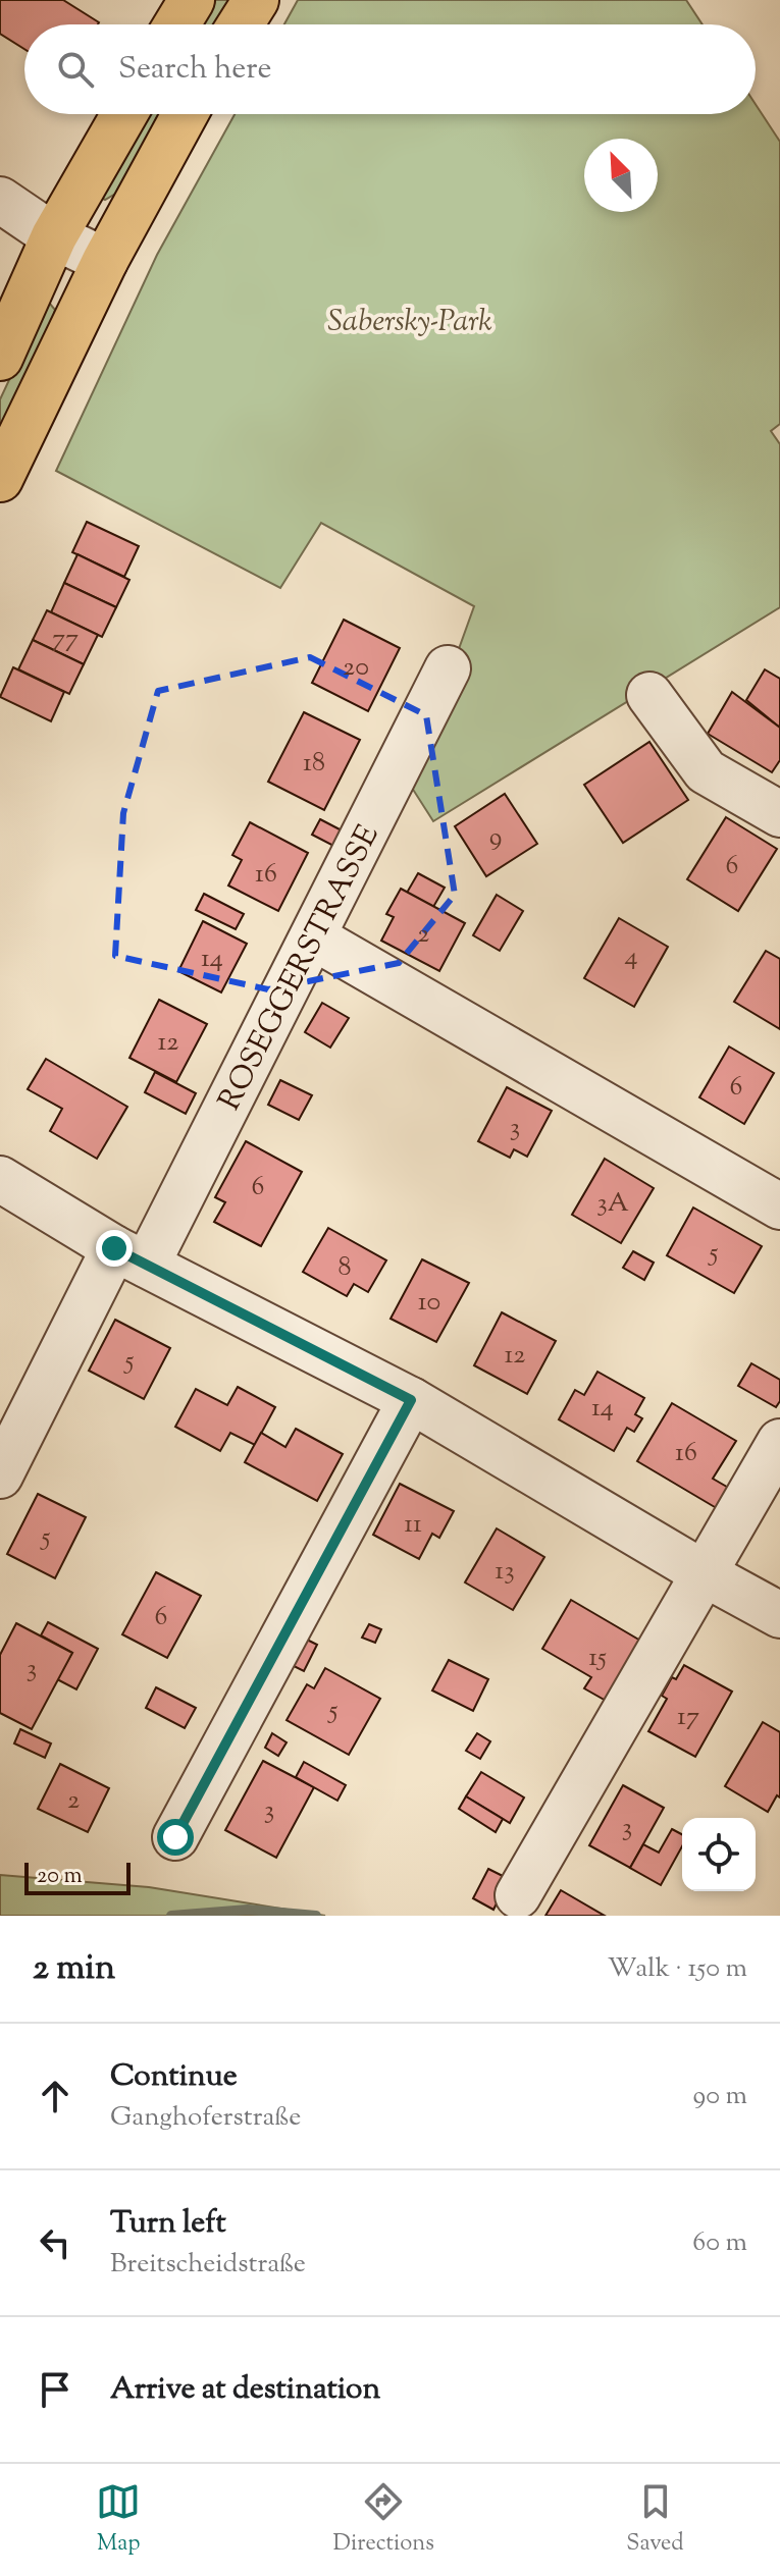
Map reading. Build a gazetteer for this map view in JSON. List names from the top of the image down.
{
  "streets": {
    "street": ["ROSEGGERSTRASSE"]
  },
  "parks": ["Sabersky-Park"],
  "house_numbers": [
    "77",
    "20",
    "18",
    "9",
    "6",
    "16",
    "2",
    "4",
    "14",
    "12",
    "6",
    "3",
    "6",
    "3A",
    "5",
    "8",
    "10",
    "12",
    "5",
    "14",
    "16",
    "11",
    "5",
    "13",
    "6",
    "15",
    "3",
    "5",
    "17",
    "2",
    "3",
    "3"
  ],
  "scale_bar": "20 m",
  "north": "top left",
  "page": {
    "search": "Search here",
    "scale": "20 m",
    "heading": ["2 min", "Walk · 150 m"],
    "list": [
      ["Continue", "Ganghoferstraße", "90 m"],
      ["Turn left", "Breitscheidstraße", "60 m"],
      "Arrive at destination"
    ],
    "nav": ["Map", "Directions", "Saved"]
  }
}
